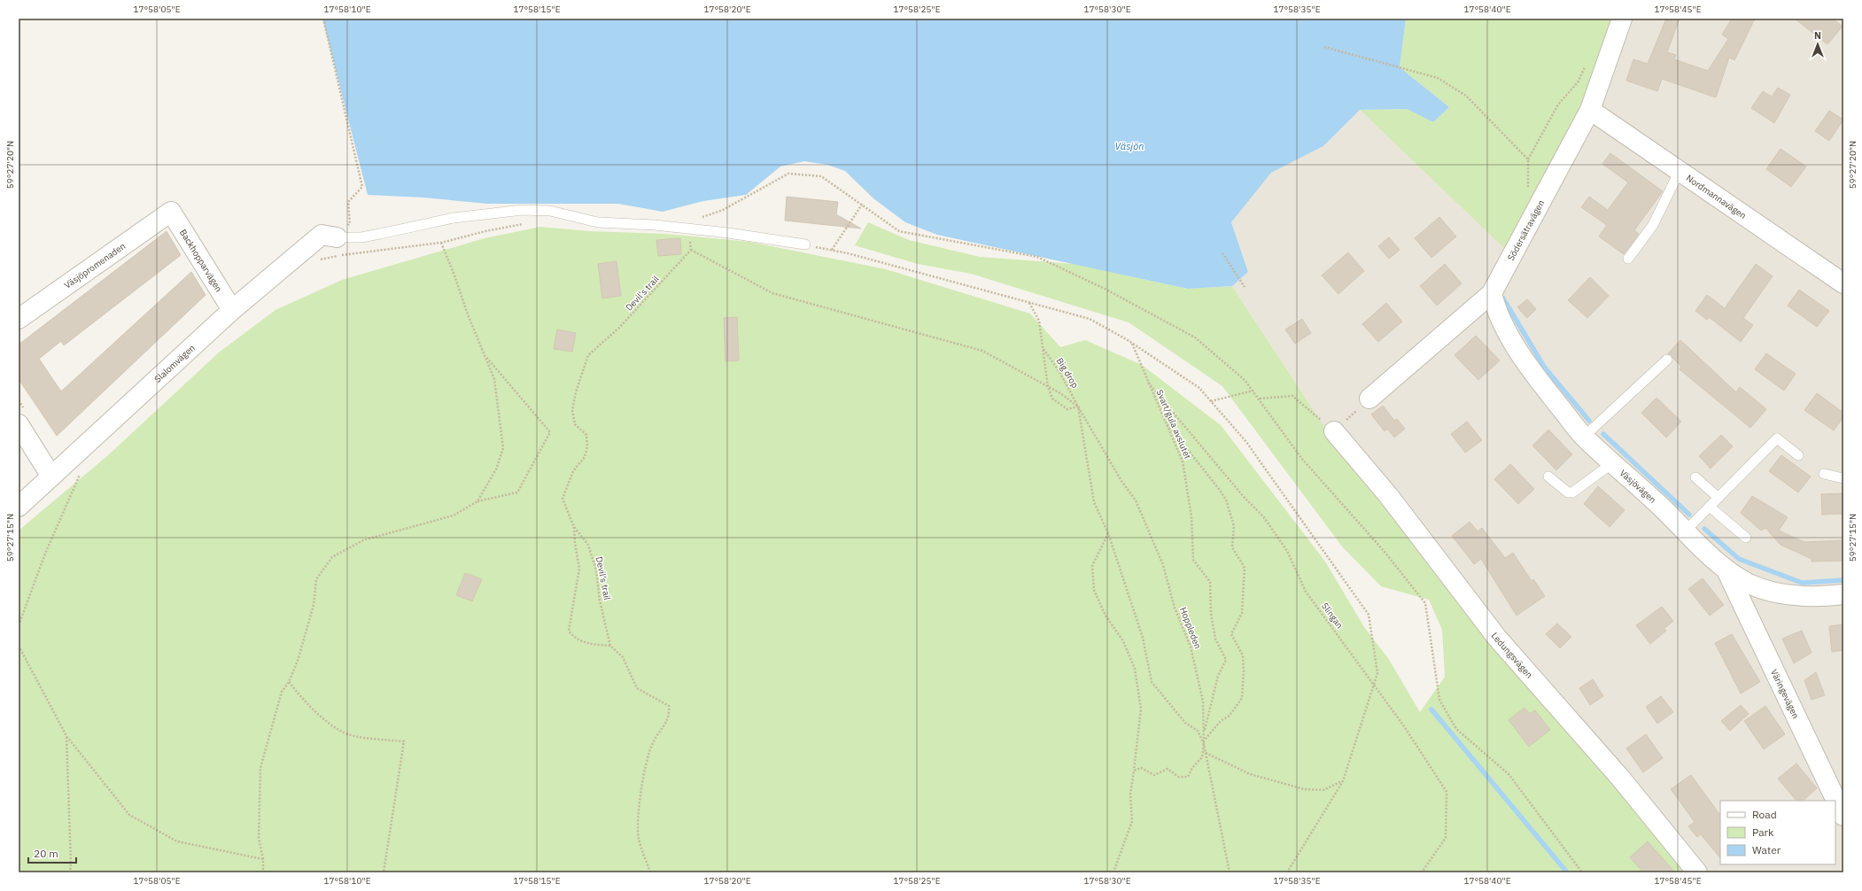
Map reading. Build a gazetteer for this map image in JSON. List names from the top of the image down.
{
  "streets": {
    "street": [
      "Nordmannavägen",
      "Södersätravägen",
      "Backhopparvägen",
      "Väsjöpromenaden",
      "Slalomvägen",
      "Väsjövägen",
      "Ledungsvägen",
      "Väringevägen"
    ],
    "path": [
      "Devil's trail",
      "Big drop",
      "Svart/gula avslutet",
      "Slingan",
      "Hoppleden"
    ]
  },
  "crossings": [
    ["Nordmannavägen", "Södersätravägen"],
    ["Södersätravägen", "Väsjövägen"],
    ["Backhopparvägen", "Väsjöpromenaden"],
    ["Backhopparvägen", "Slalomvägen"],
    ["Devil's trail", "Hoppleden"],
    ["Big drop", "Hoppleden"],
    ["Svart/gula avslutet", "Slingan"],
    ["Svart/gula avslutet", "Hoppleden"],
    ["Väsjövägen", "Väringevägen"]
  ],
  "water": ["Väsjön"],
  "legend": ["Road", "Park", "Water"],
  "scale_bar": "20 m",
  "north": "top",
  "coordinates": [
    "17°58'05\"E",
    "17°58'10\"E",
    "17°58'15\"E",
    "17°58'20\"E",
    "17°58'25\"E",
    "17°58'30\"E",
    "17°58'35\"E",
    "17°58'40\"E",
    "17°58'45\"E",
    "59°27'20\"N",
    "59°27'15\"N"
  ]
}
